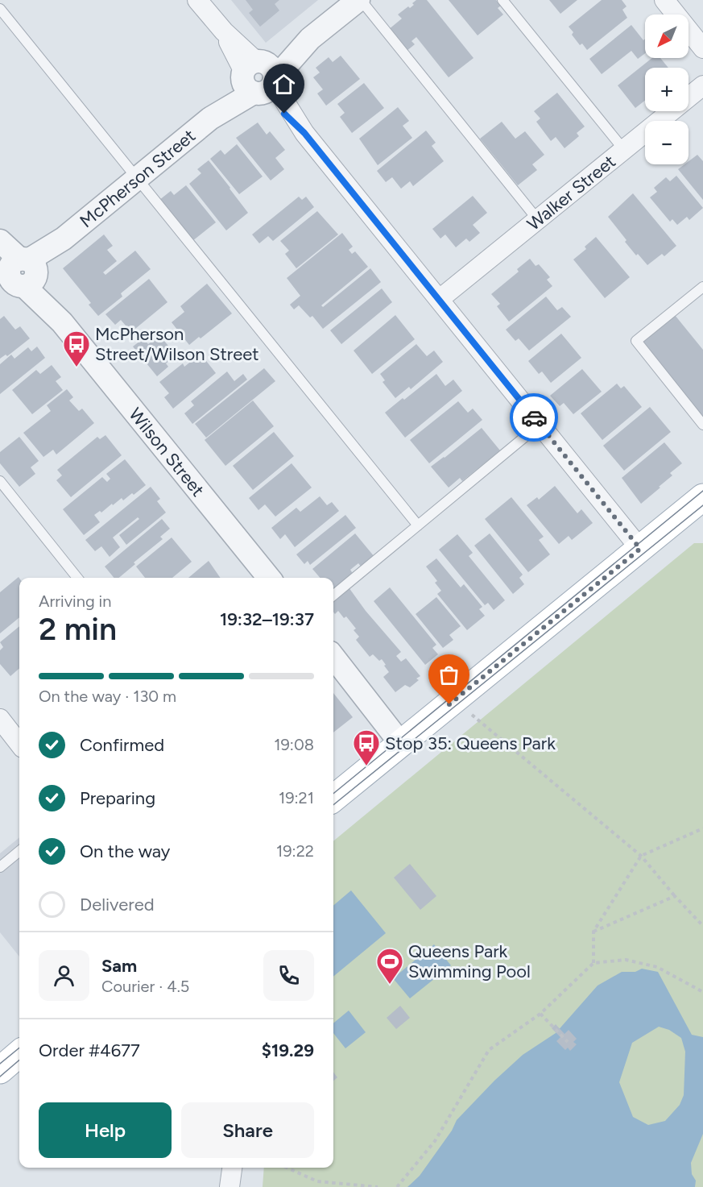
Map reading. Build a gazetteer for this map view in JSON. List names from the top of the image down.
{
  "streets": {
    "street": ["McPherson Street", "Walker Street", "Wilson Street"]
  },
  "crossings": [
    ["McPherson Street", "Wilson Street"]
  ],
  "places": {
    "bus stop": ["McPherson Street/Wilson Street", "Stop 35: Queens Park"],
    "sports": ["Queens Park Swimming Pool"]
  },
  "north": "bottom left",
  "page": {
    "map_buttons": ["+", "−"],
    "heading": ["2 min", "Arriving in", "19:32–19:37"],
    "panel": [
      "Sam",
      "Courier · 4.5",
      "Order #4677",
      "$19.29"
    ],
    "bar": "On the way · 130 m",
    "list": [
      ["Confirmed", "19:08"],
      ["Preparing", "19:21"],
      ["On the way", "19:22"],
      "Delivered"
    ],
    "buttons": ["Help", "Share"]
  }
}
